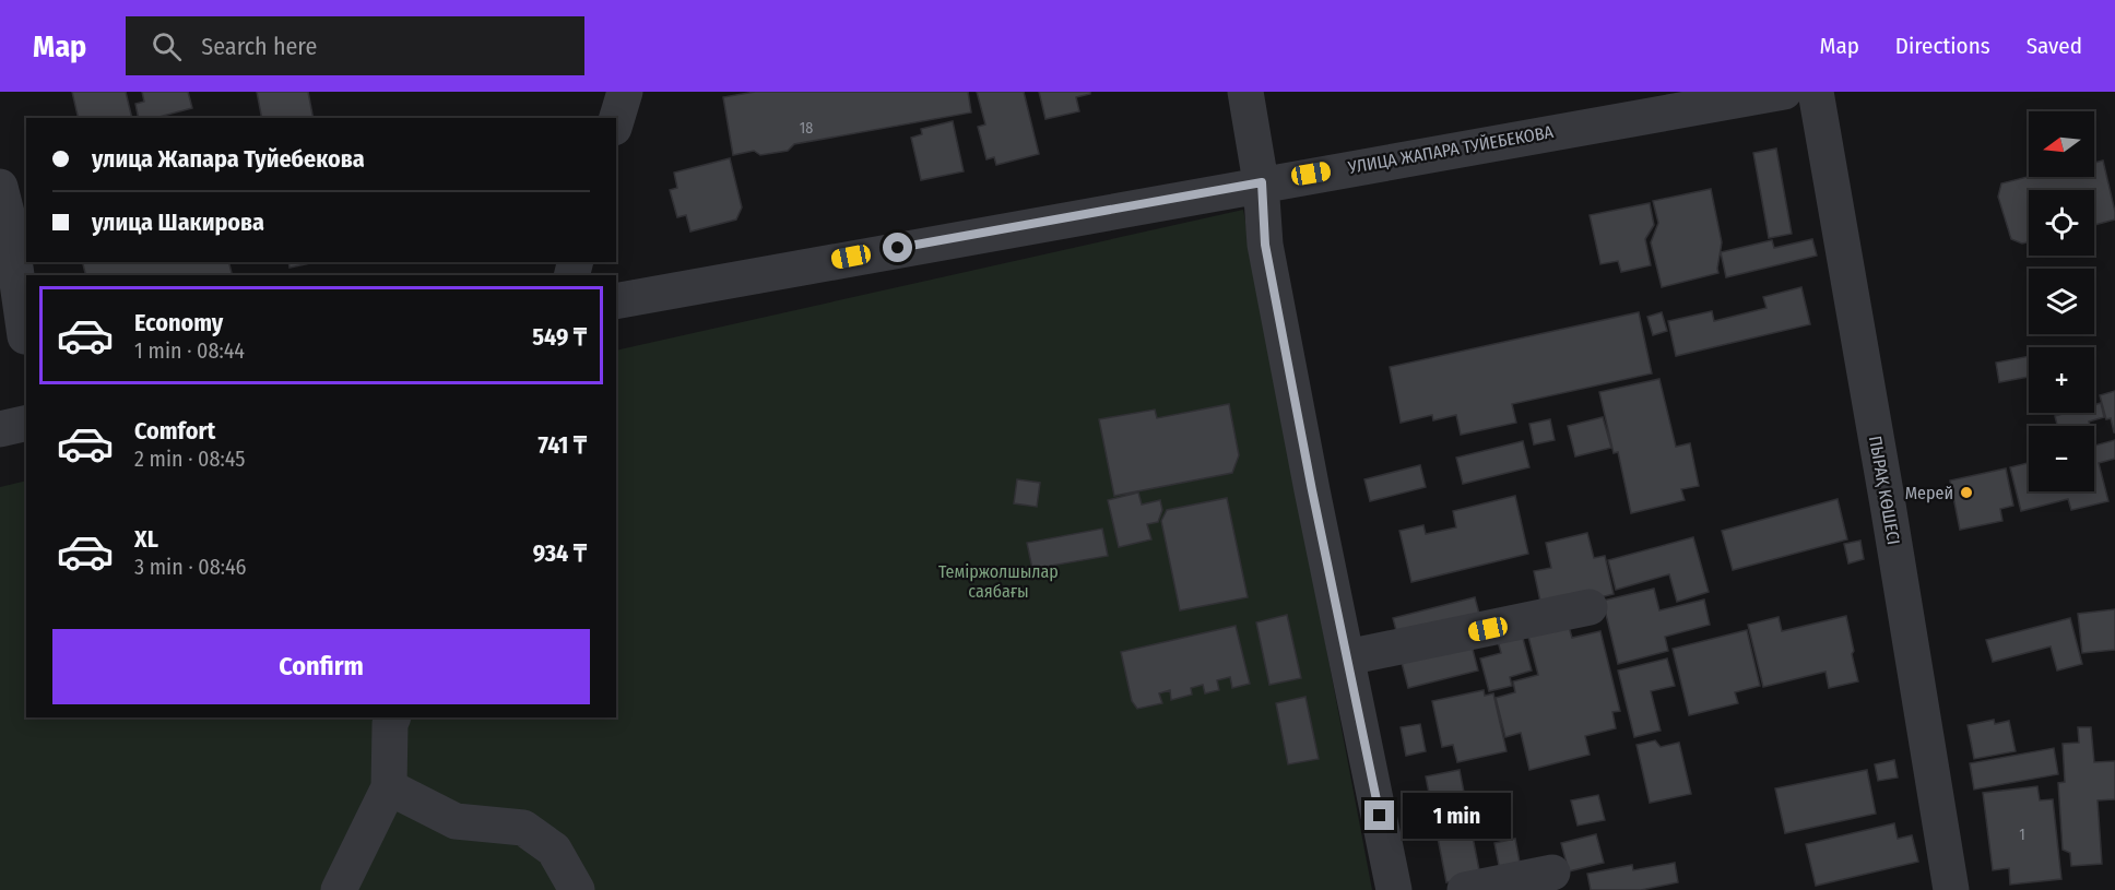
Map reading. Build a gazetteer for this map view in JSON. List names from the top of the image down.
{
  "streets": {
    "street": ["УЛИЦА ЖАПАРА ТУЙЕБЕКОВА", "ПЫРАҚ КӨШЕСІ"]
  },
  "parks": ["Теміржолшылар саябағы"],
  "places": ["Мерей"],
  "house_numbers": ["18", "1"],
  "north": "left",
  "page": {
    "header": "Map",
    "search": "Search here",
    "nav": ["Map", "Directions", "Saved"],
    "map_buttons": ["+", "−"],
    "banner": ["улица Жапара Туйебекова", "улица Шакирова"],
    "list": [
      {
        "name": "Economy",
        "note": "1 min · 08:44",
        "value": "549 ₸"
      },
      {
        "name": "Comfort",
        "note": "2 min · 08:45",
        "value": "741 ₸"
      },
      {
        "name": "XL",
        "note": "3 min · 08:46",
        "value": "934 ₸"
      }
    ],
    "buttons": "Confirm",
    "bubble": "1 min"
  }
}
